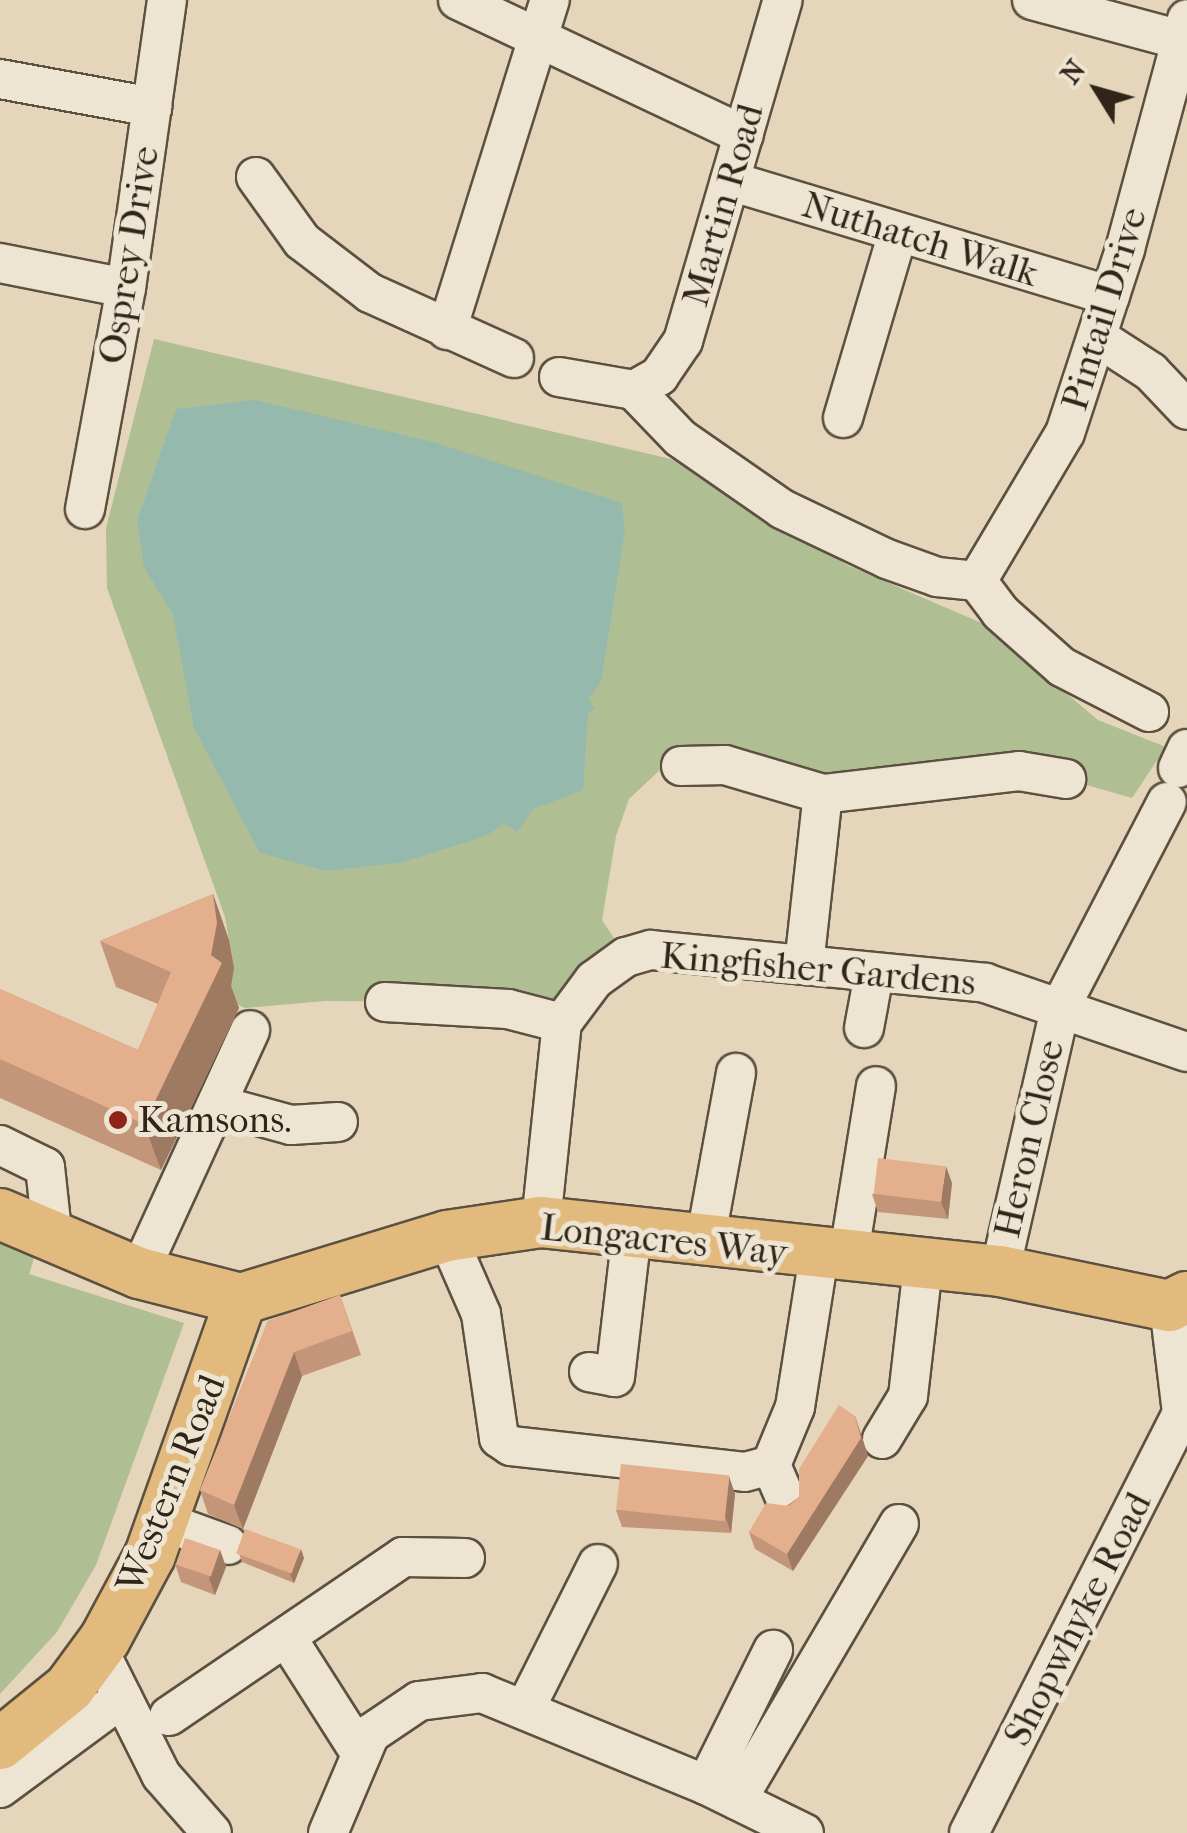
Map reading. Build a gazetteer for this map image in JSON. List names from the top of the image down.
{
  "streets": {
    "main road": ["Longacres Way", "Western Road"],
    "street": [
      "Martin Road",
      "Nuthatch Walk",
      "Osprey Drive",
      "Pintail Drive",
      "Kingfisher Gardens",
      "Heron Close",
      "Shopwhyke Road"
    ]
  },
  "crossings": [
    ["Martin Road", "Nuthatch Walk"],
    ["Nuthatch Walk", "Pintail Drive"],
    ["Kingfisher Gardens", "Heron Close"],
    ["Kingfisher Gardens", "Longacres Way"],
    ["Heron Close", "Longacres Way"],
    ["Longacres Way", "Western Road"],
    ["Longacres Way", "Shopwhyke Road"]
  ],
  "places": ["Kamsons."],
  "north": "top left"
}
